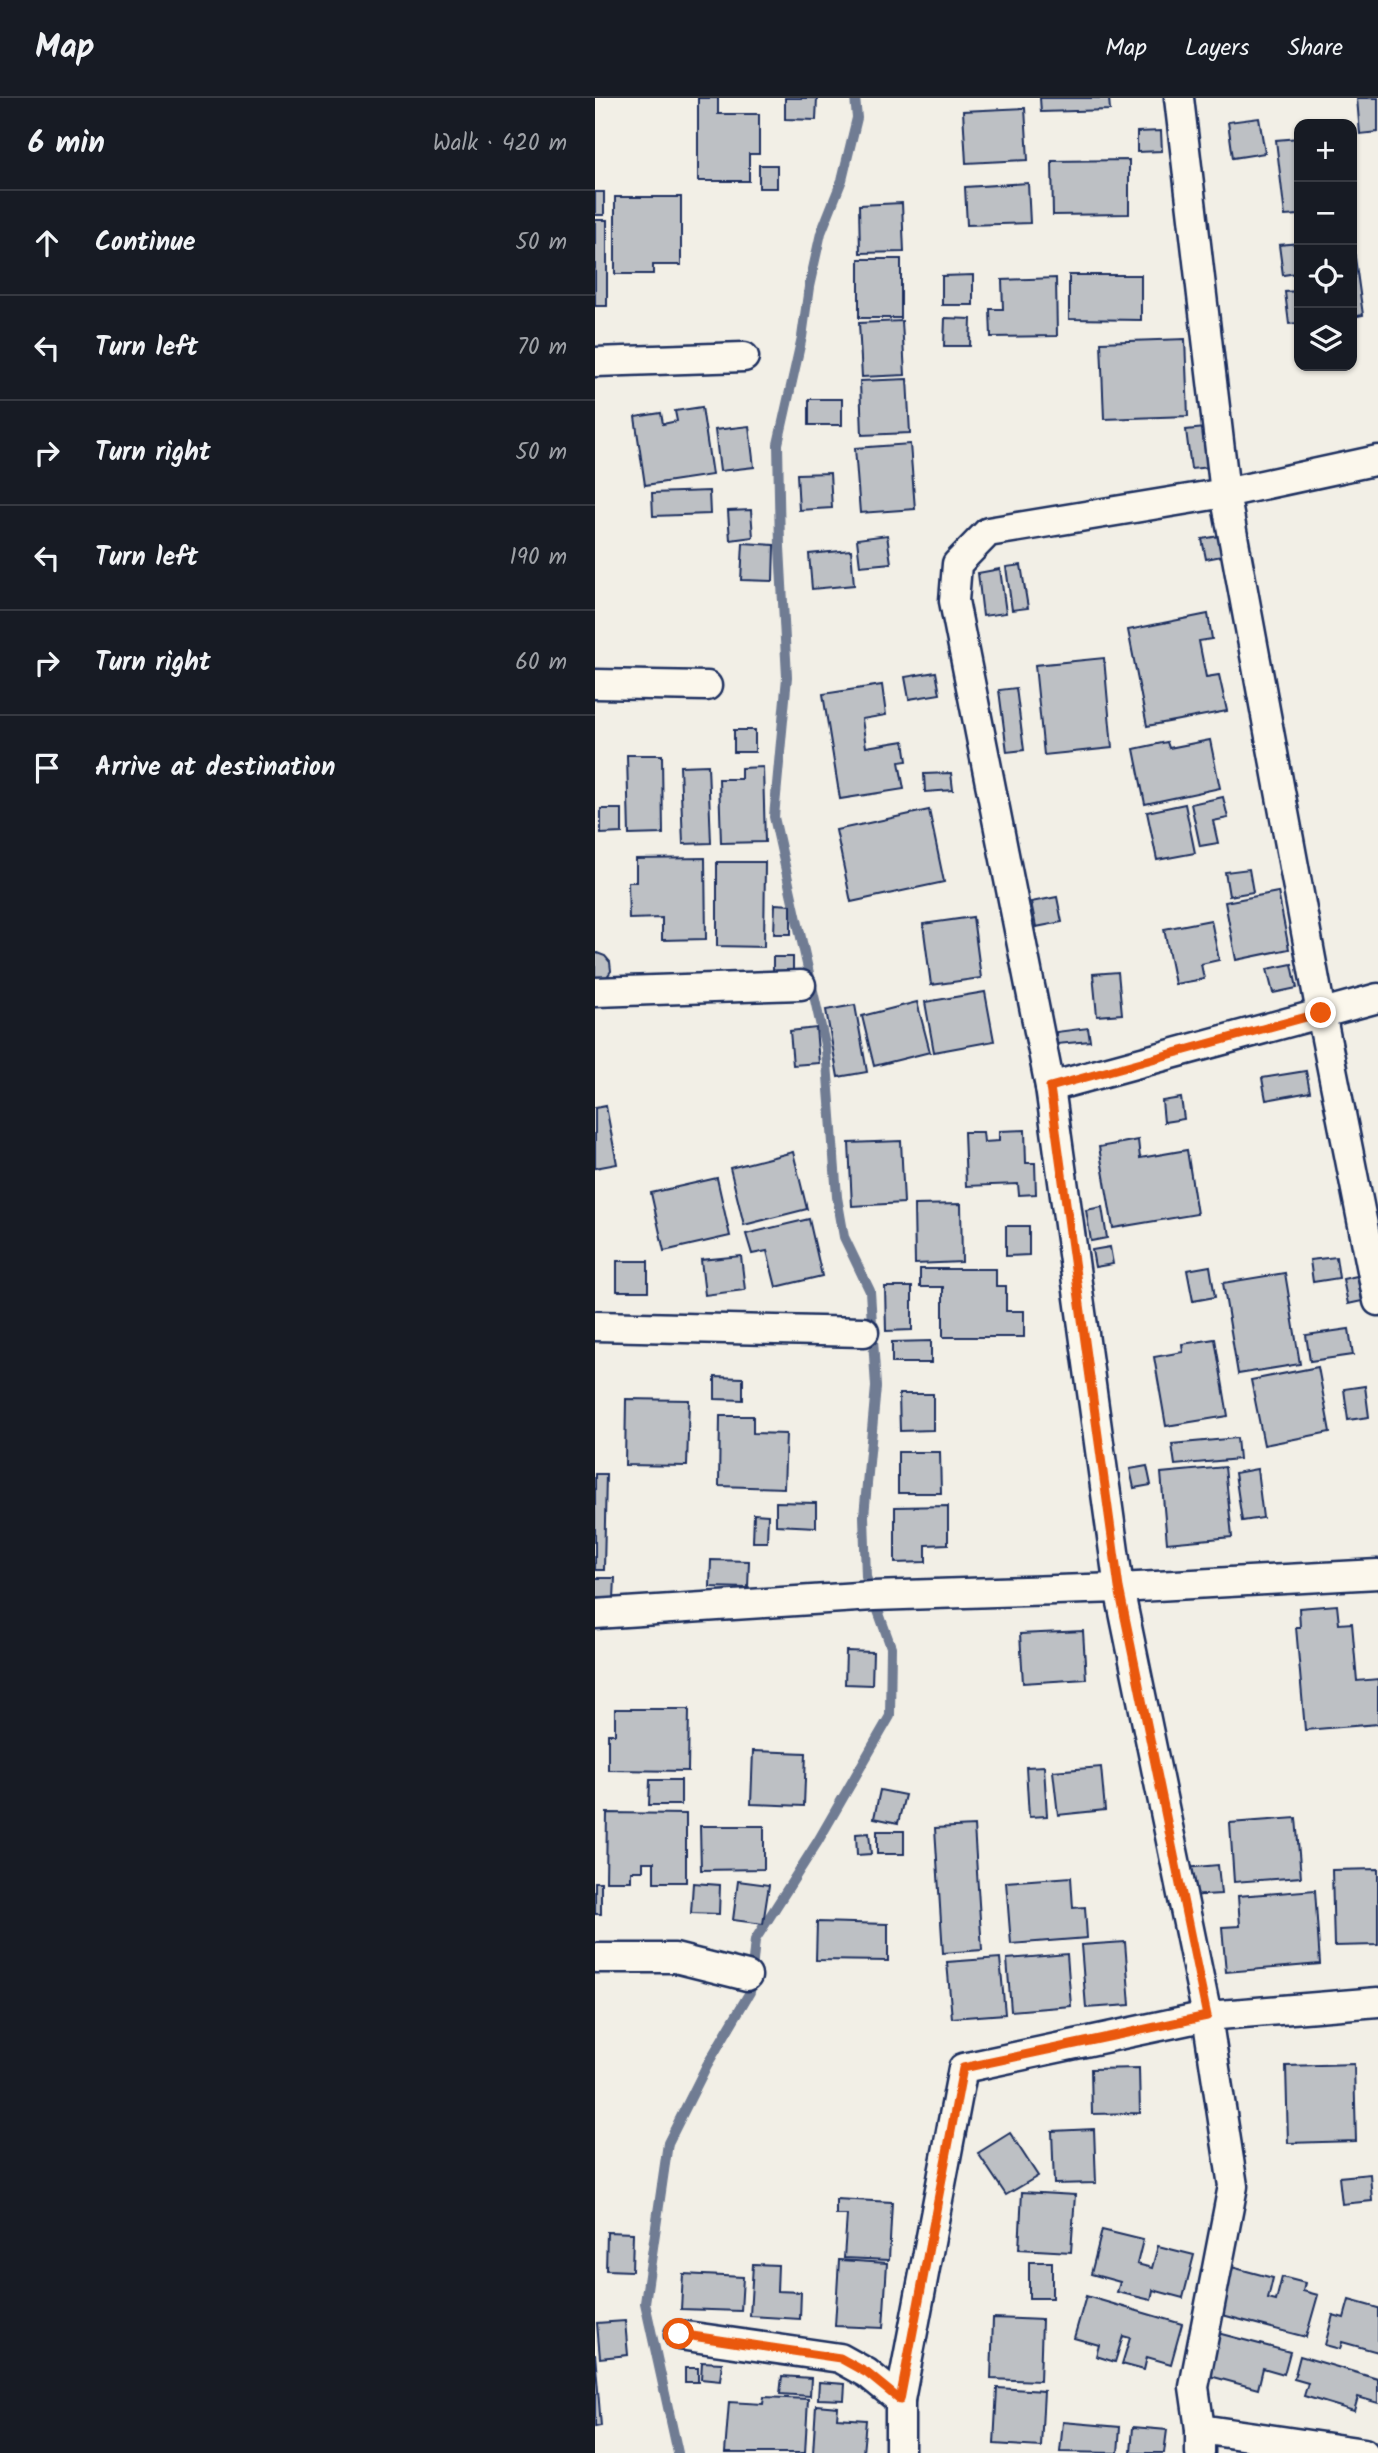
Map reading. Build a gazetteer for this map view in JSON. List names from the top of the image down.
{
  "page": {
    "header": "Map",
    "nav": ["Map", "Layers", "Share"],
    "heading": ["6 min", "Walk · 420 m"],
    "map_buttons": ["+", "−"],
    "list": [
      ["Continue", "50 m"],
      ["Turn left", "70 m"],
      ["Turn right", "50 m"],
      ["Turn left", "190 m"],
      ["Turn right", "60 m"],
      "Arrive at destination"
    ]
  }
}
